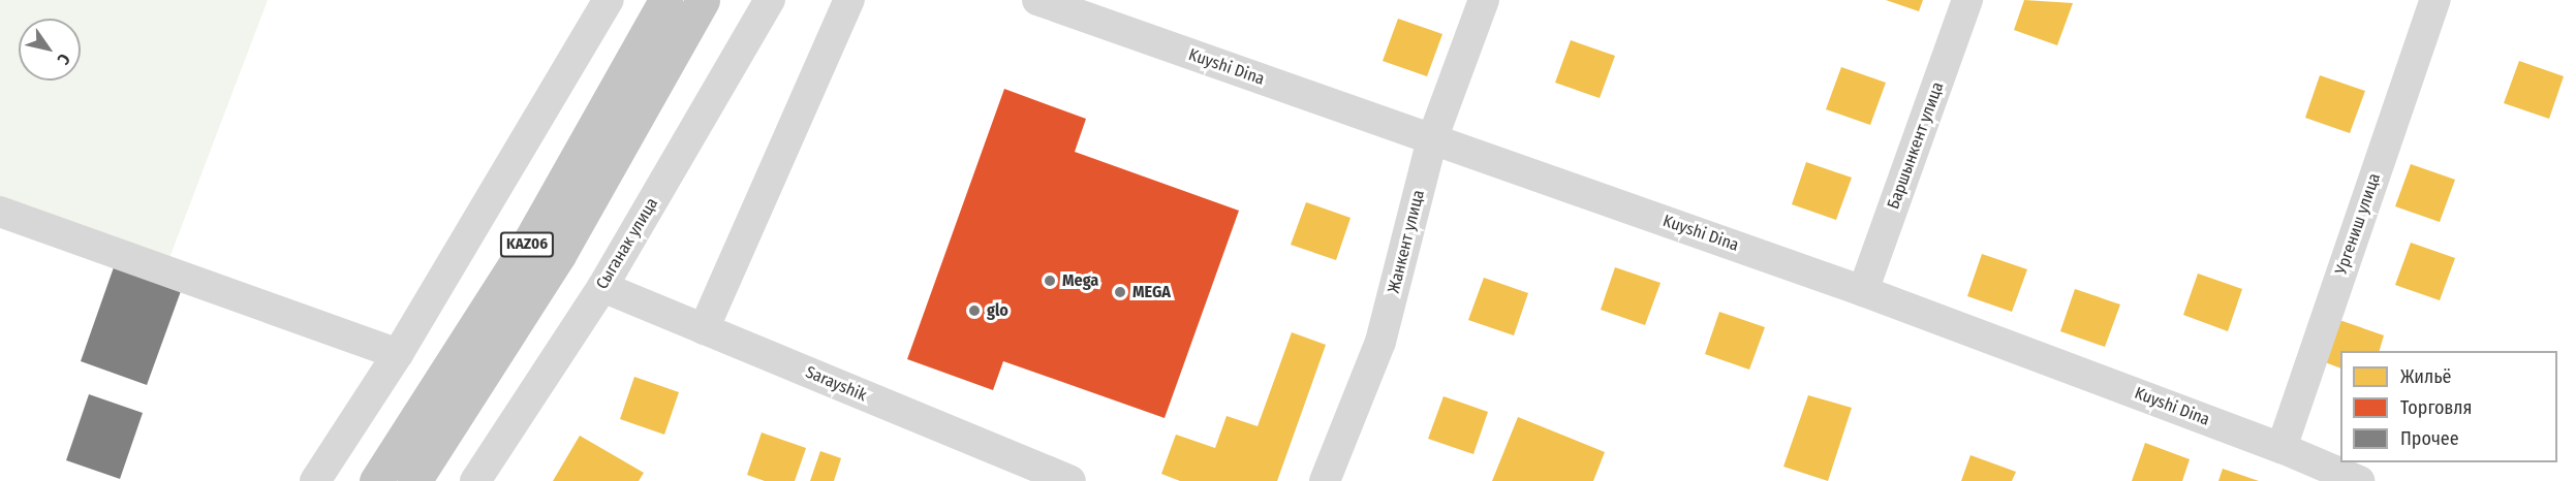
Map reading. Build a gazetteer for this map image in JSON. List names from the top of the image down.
{
  "streets": {
    "highway": ["KАZ06"],
    "street": [
      "Kuyshi Dina",
      "Баршынкент улица",
      "Ургениш улица",
      "Жанкент улица",
      "Сыганак улица",
      "Sarayshik"
    ]
  },
  "crossings": [
    ["Kuyshi Dina", "Баршынкент улица"],
    ["Kuyshi Dina", "Ургениш улица"],
    ["Kuyshi Dina", "Жанкент улица"],
    ["Сыганак улица", "Sarayshik"]
  ],
  "places": ["Mega", "MEGA", "glo"],
  "legend": ["Жильё", "Торговля", "Прочее"],
  "north": "bottom right"
}
